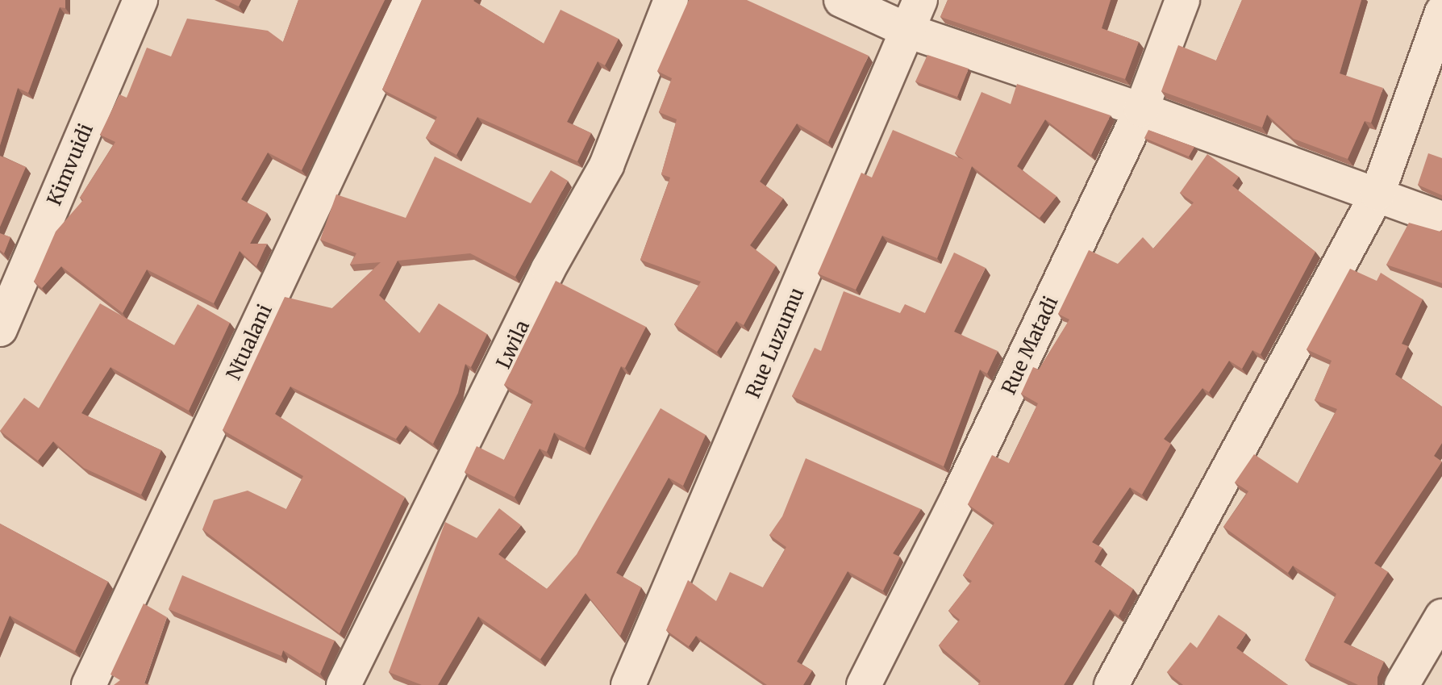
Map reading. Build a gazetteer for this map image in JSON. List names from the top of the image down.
{
  "streets": {
    "street": [
      "Kimvuidi",
      "Ntualani",
      "Rue Luzumu",
      "Lwila",
      "Rue Matadi"
    ]
  }
}
